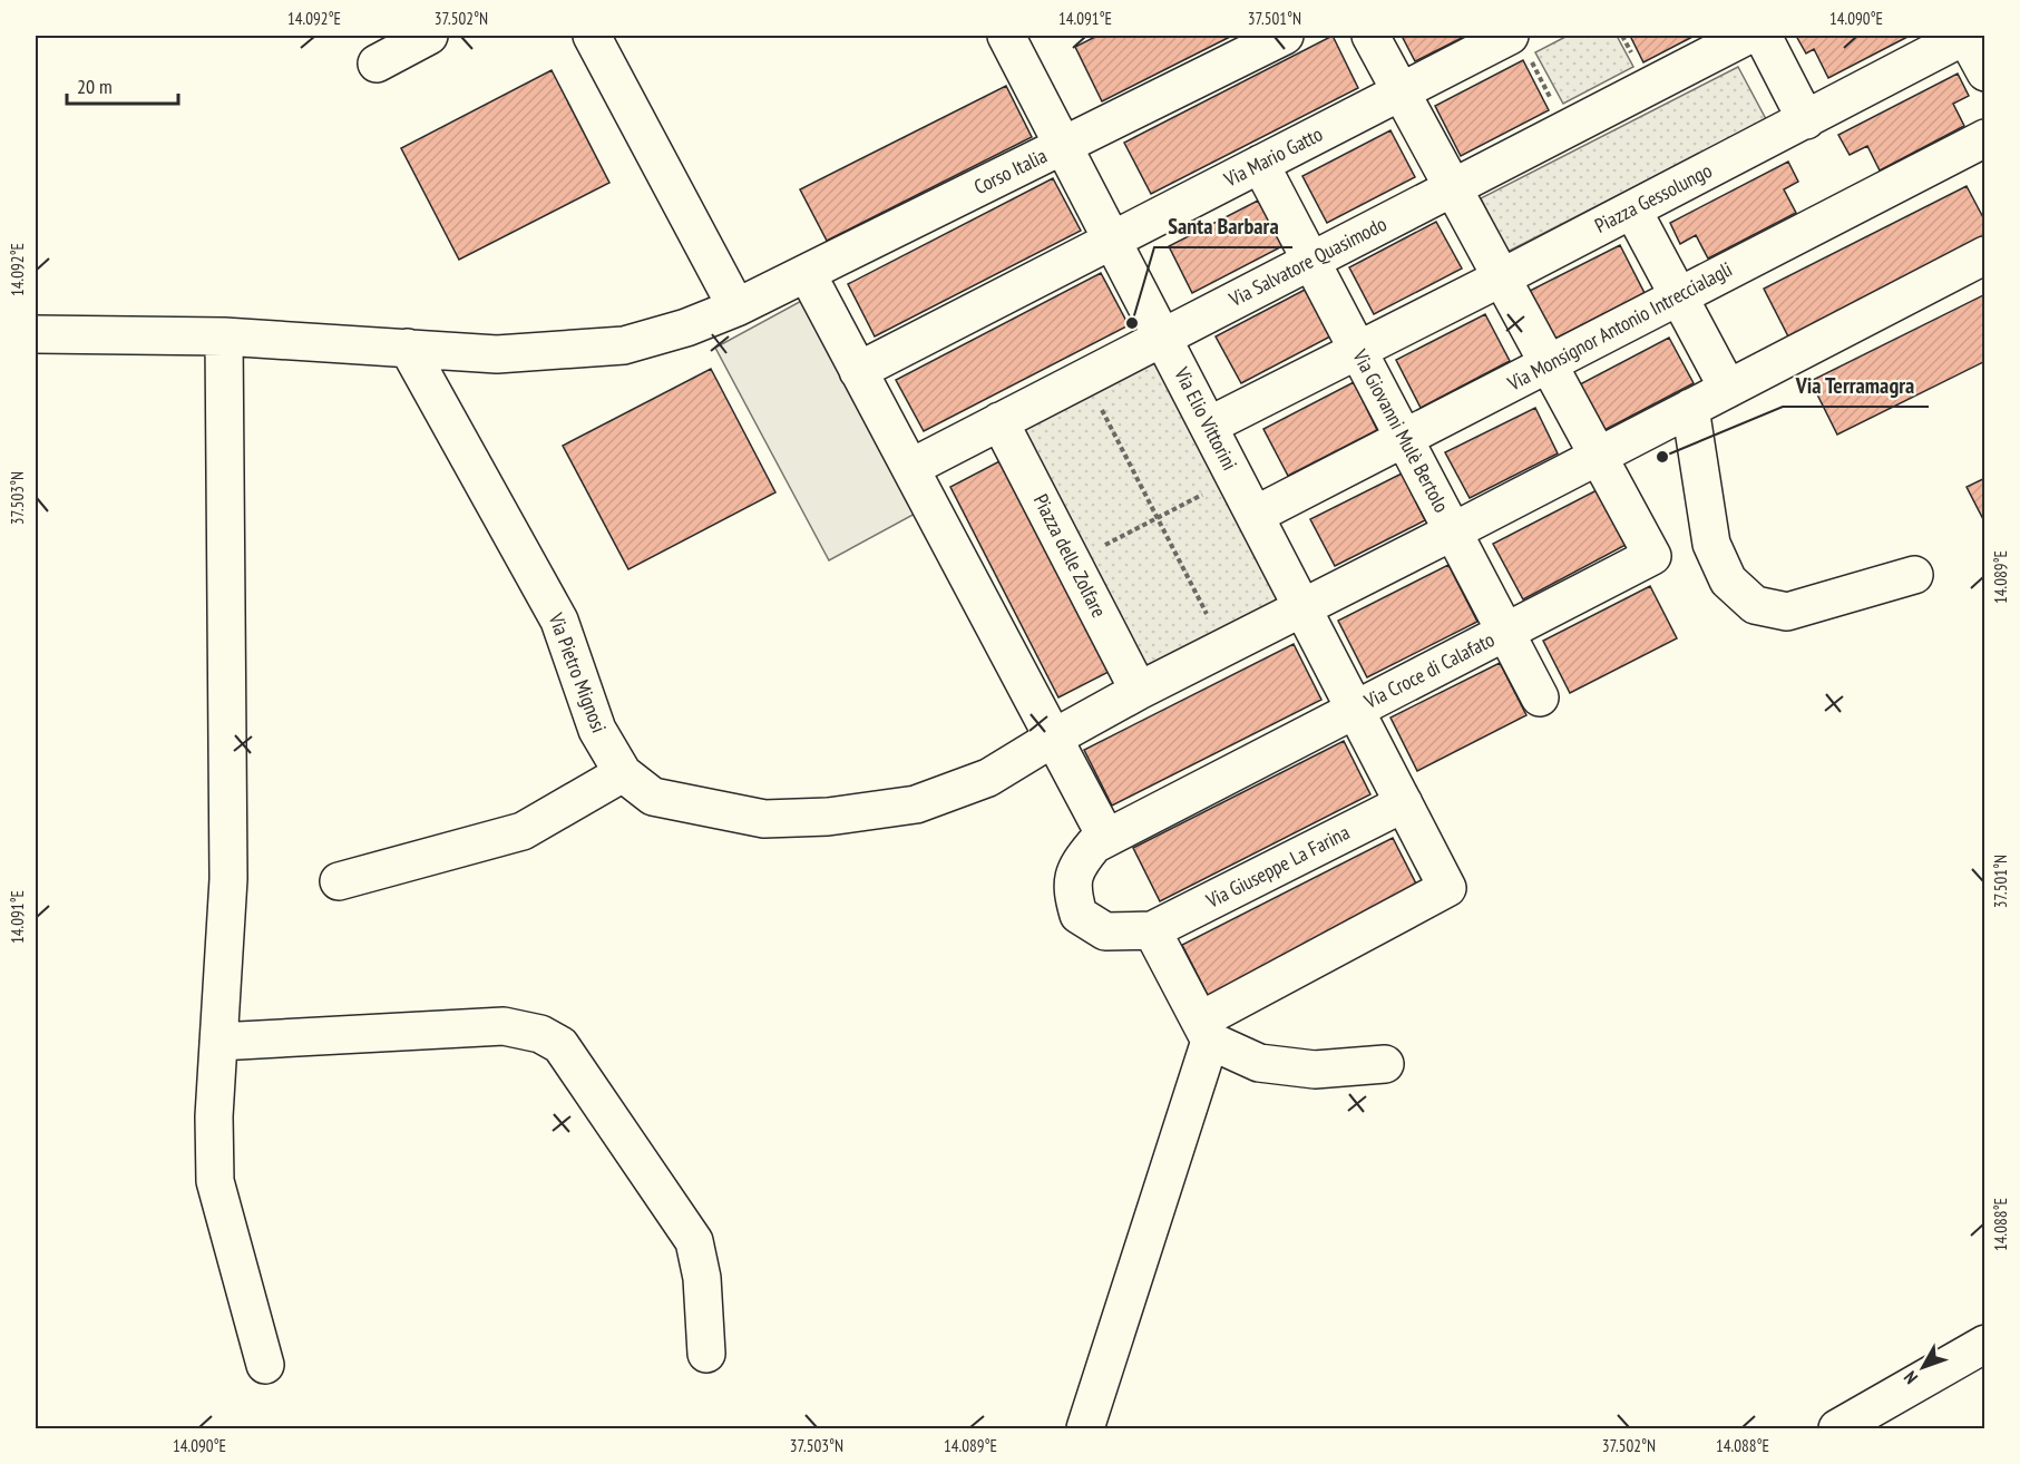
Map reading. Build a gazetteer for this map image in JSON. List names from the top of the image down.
{
  "streets": {
    "street": [
      "Via Mario Gatto",
      "Corso Italia",
      "Piazza Gessolungo",
      "Via Salvatore Quasimodo",
      "Via Monsignor Antonio Intreccialagli",
      "Via Elio Vittorini",
      "Via Giovanni Mulè Bertolo",
      "Piazza delle Zolfare",
      "Via Croce di Calafato",
      "Via Pietro Mignosi",
      "Via Giuseppe La Farina"
    ]
  },
  "crossings": [
    ["Via Mario Gatto", "Via Elio Vittorini"],
    ["Via Mario Gatto", "Via Giovanni Mulè Bertolo"],
    ["Corso Italia", "Via Elio Vittorini"],
    ["Corso Italia", "Via Pietro Mignosi"],
    ["Piazza Gessolungo", "Via Elio Vittorini"],
    ["Piazza Gessolungo", "Via Giovanni Mulè Bertolo"],
    ["Via Salvatore Quasimodo", "Via Elio Vittorini"],
    ["Via Salvatore Quasimodo", "Via Giovanni Mulè Bertolo"],
    ["Via Monsignor Antonio Intreccialagli", "Via Elio Vittorini"],
    ["Via Monsignor Antonio Intreccialagli", "Via Giovanni Mulè Bertolo"],
    ["Via Elio Vittorini", "Via Croce di Calafato"],
    ["Via Elio Vittorini", "Via Giuseppe La Farina"],
    ["Via Giovanni Mulè Bertolo", "Via Croce di Calafato"],
    ["Via Croce di Calafato", "Via Giuseppe La Farina"]
  ],
  "places": ["Santa Barbara", "Via Terramagra"],
  "scale_bar": "20 m",
  "north": "bottom left",
  "coordinates": [
    "14.092°E",
    "37.502°N",
    "14.091°E",
    "37.501°N",
    "14.090°E",
    "37.503°N",
    "14.089°E",
    "14.088°E"
  ]
}
